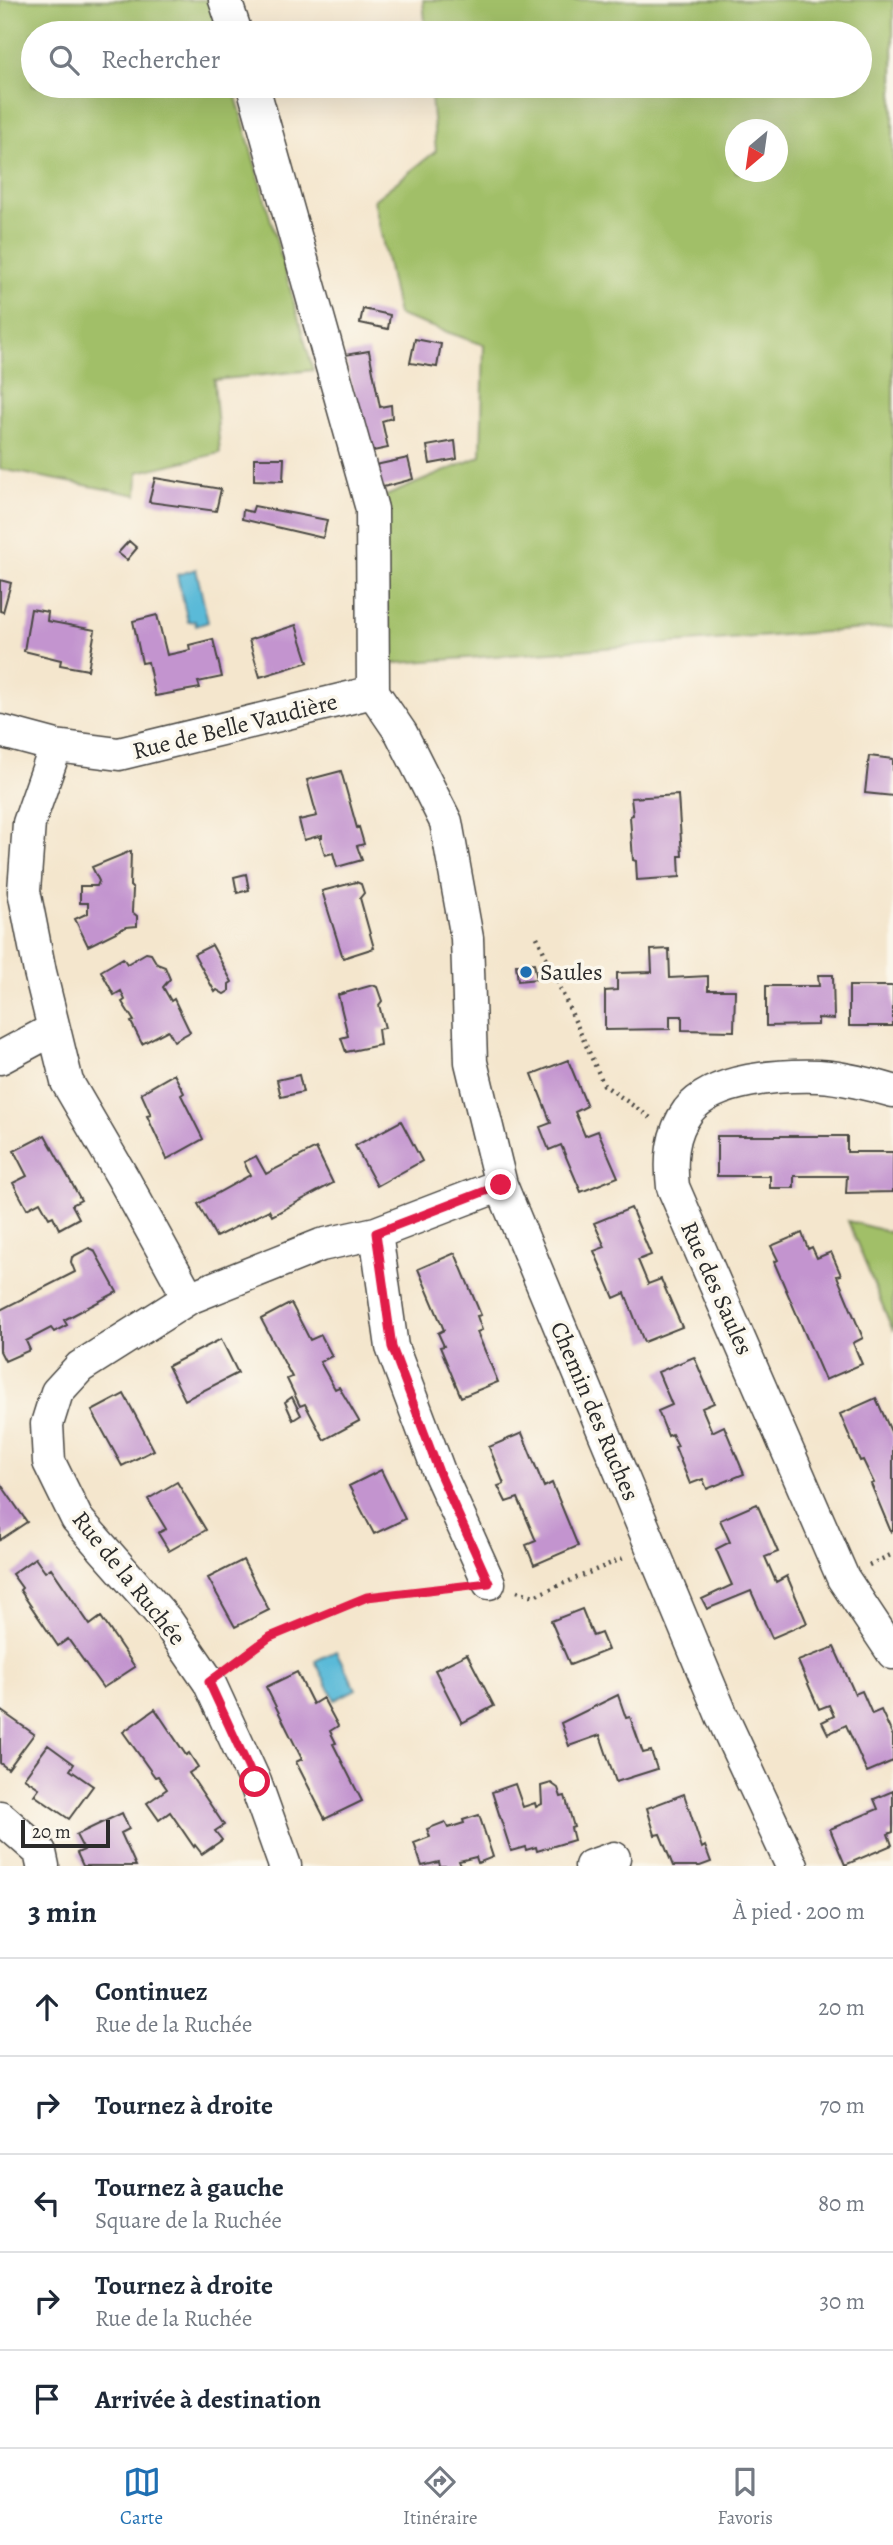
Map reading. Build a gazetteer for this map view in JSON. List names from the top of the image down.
{
  "streets": {
    "street": [
      "Rue de Belle Vaudière",
      "Rue des Saules",
      "Chemin des Ruches",
      "Rue de la Ruchée"
    ]
  },
  "crossings": [
    ["Rue de Belle Vaudière", "Chemin des Ruches"],
    ["Chemin des Ruches", "Rue de la Ruchée"]
  ],
  "places": ["Saules"],
  "scale_bar": "20 m",
  "north": "bottom left",
  "page": {
    "search": "Rechercher",
    "scale": "20 m",
    "heading": ["3 min", "À pied · 200 m"],
    "list": [
      ["Continuez", "Rue de la Ruchée", "20 m"],
      ["Tournez à droite", "70 m"],
      ["Tournez à gauche", "Square de la Ruchée", "80 m"],
      ["Tournez à droite", "Rue de la Ruchée", "30 m"],
      "Arrivée à destination"
    ],
    "nav": ["Carte", "Itinéraire", "Favoris"]
  }
}
